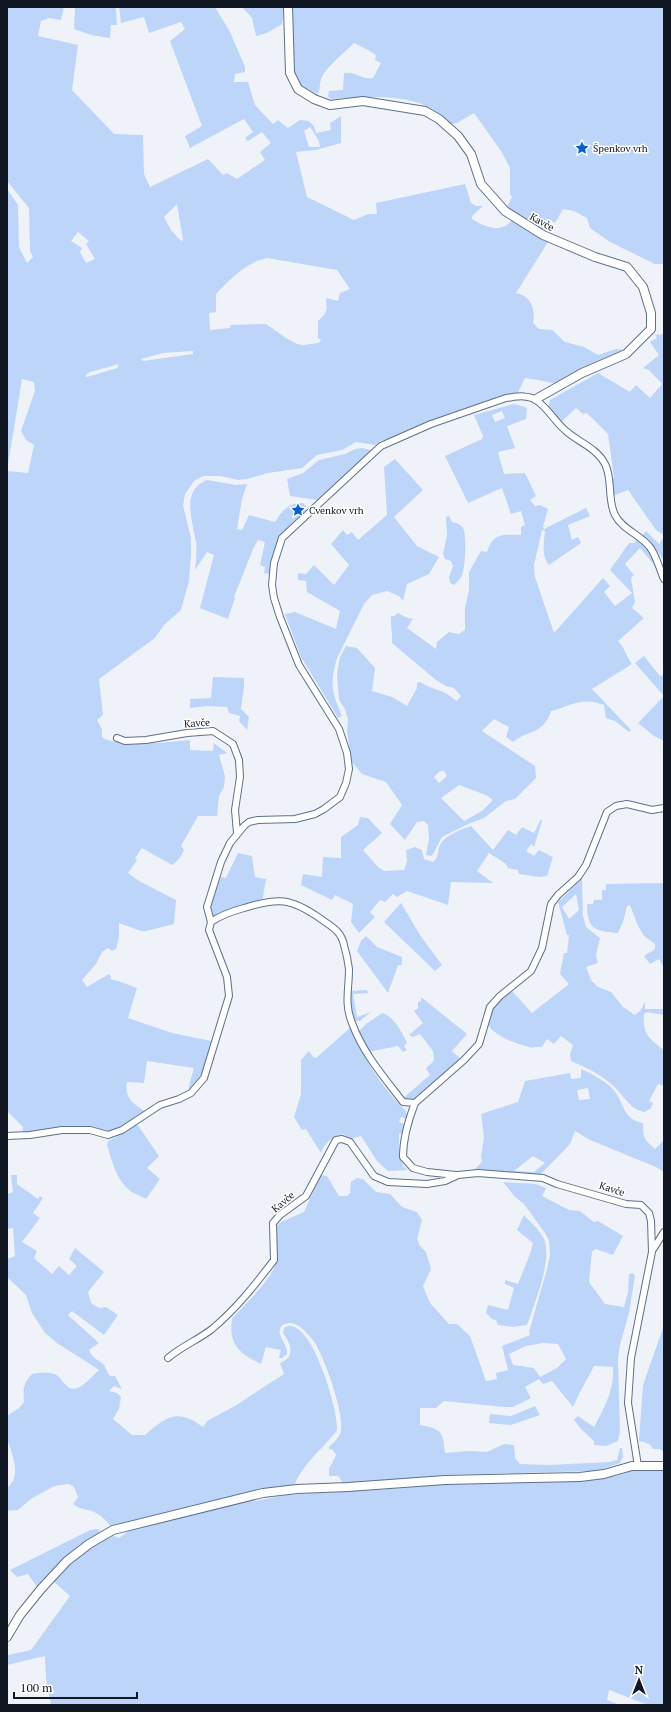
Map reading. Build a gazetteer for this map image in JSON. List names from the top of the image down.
{
  "streets": {
    "street": ["Kavče"]
  },
  "places": {
    "place": ["Špenkov vrh", "Cvenkov vrh"]
  },
  "scale_bar": "100 m",
  "north": "top"
}
